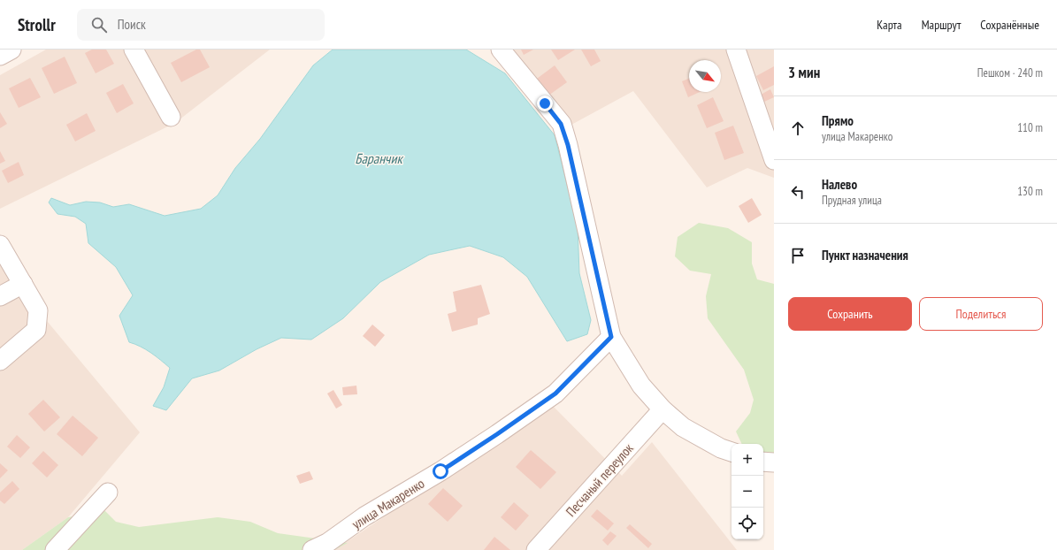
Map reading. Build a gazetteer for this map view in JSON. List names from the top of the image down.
{
  "streets": {
    "street": ["Песчаный переулок", "улица Макаренко"]
  },
  "water": ["Баранчик"],
  "north": "bottom right",
  "page": {
    "header": "Strollr",
    "search": "Поиск",
    "nav": ["Карта", "Маршрут", "Сохранённые"],
    "heading": ["3 мин", "Пешком · 240 m"],
    "list": [
      ["Прямо", "улица Макаренко", "110 m"],
      ["Налево", "Прудная улица", "130 m"],
      "Пункт назначения"
    ],
    "buttons": ["Сохранить", "Поделиться"],
    "map_buttons": ["+", "−"]
  }
}
